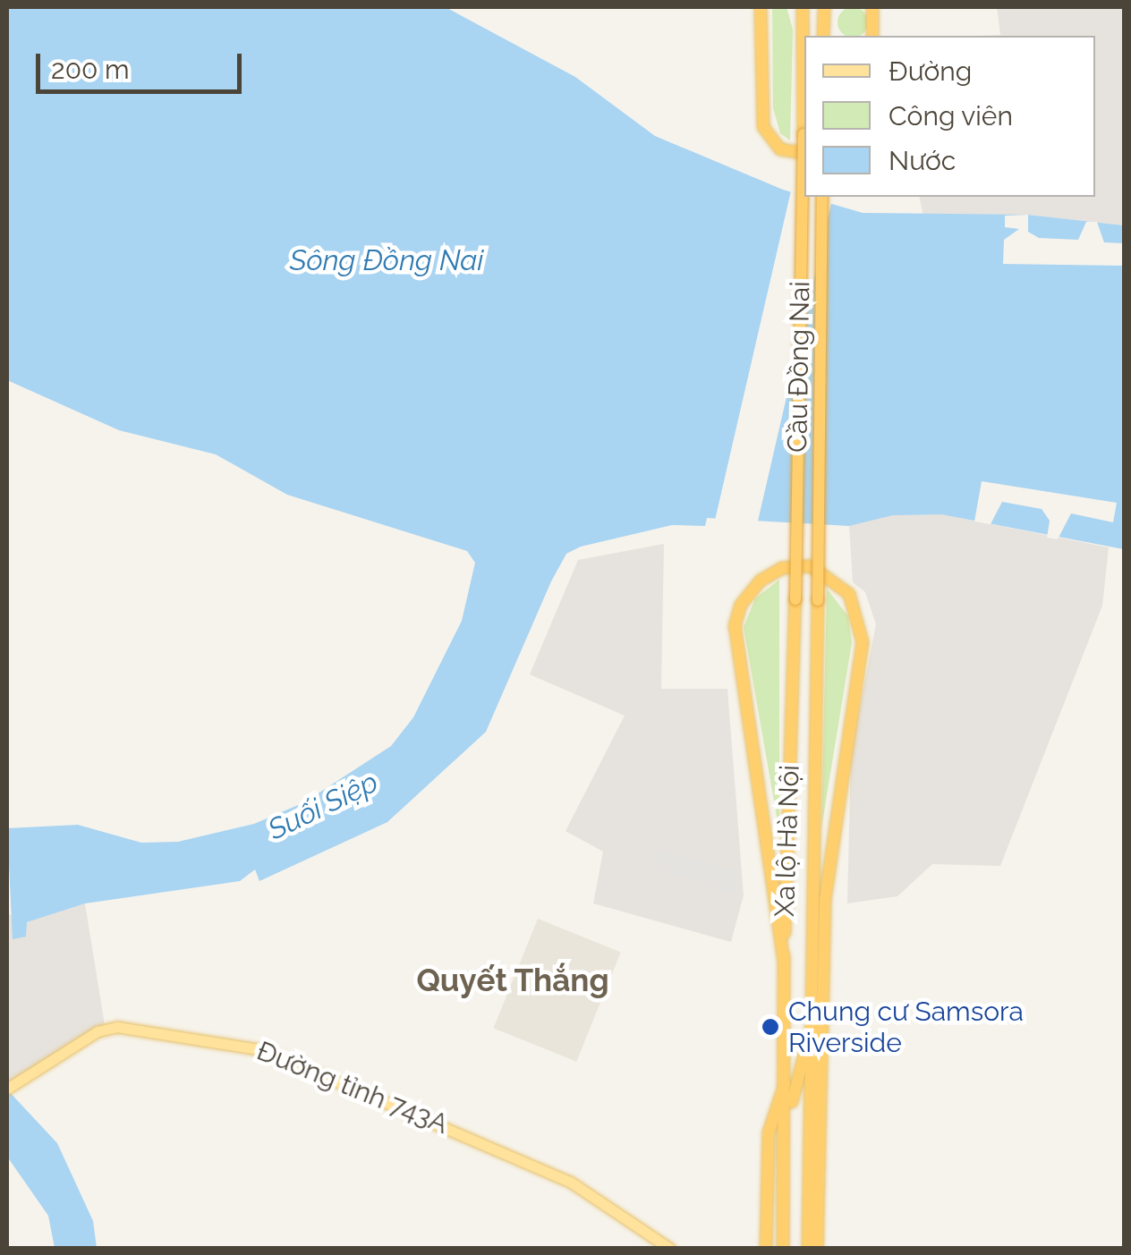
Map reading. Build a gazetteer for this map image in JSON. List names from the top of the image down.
{
  "streets": {
    "highway": ["Cầu Đồng Nai", "Xa lộ Hà Nội"],
    "main road": ["Đường tỉnh 743A"]
  },
  "crossings": [
    ["Cầu Đồng Nai", "Xa lộ Hà Nội"]
  ],
  "districts": ["Quyết Thắng"],
  "water": ["Sông Đồng Nai", "Suối Siệp"],
  "places": ["Chung cư Samsora Riverside"],
  "legend": ["Đường", "Công viên", "Nước"],
  "scale_bar": "200 m"
}
